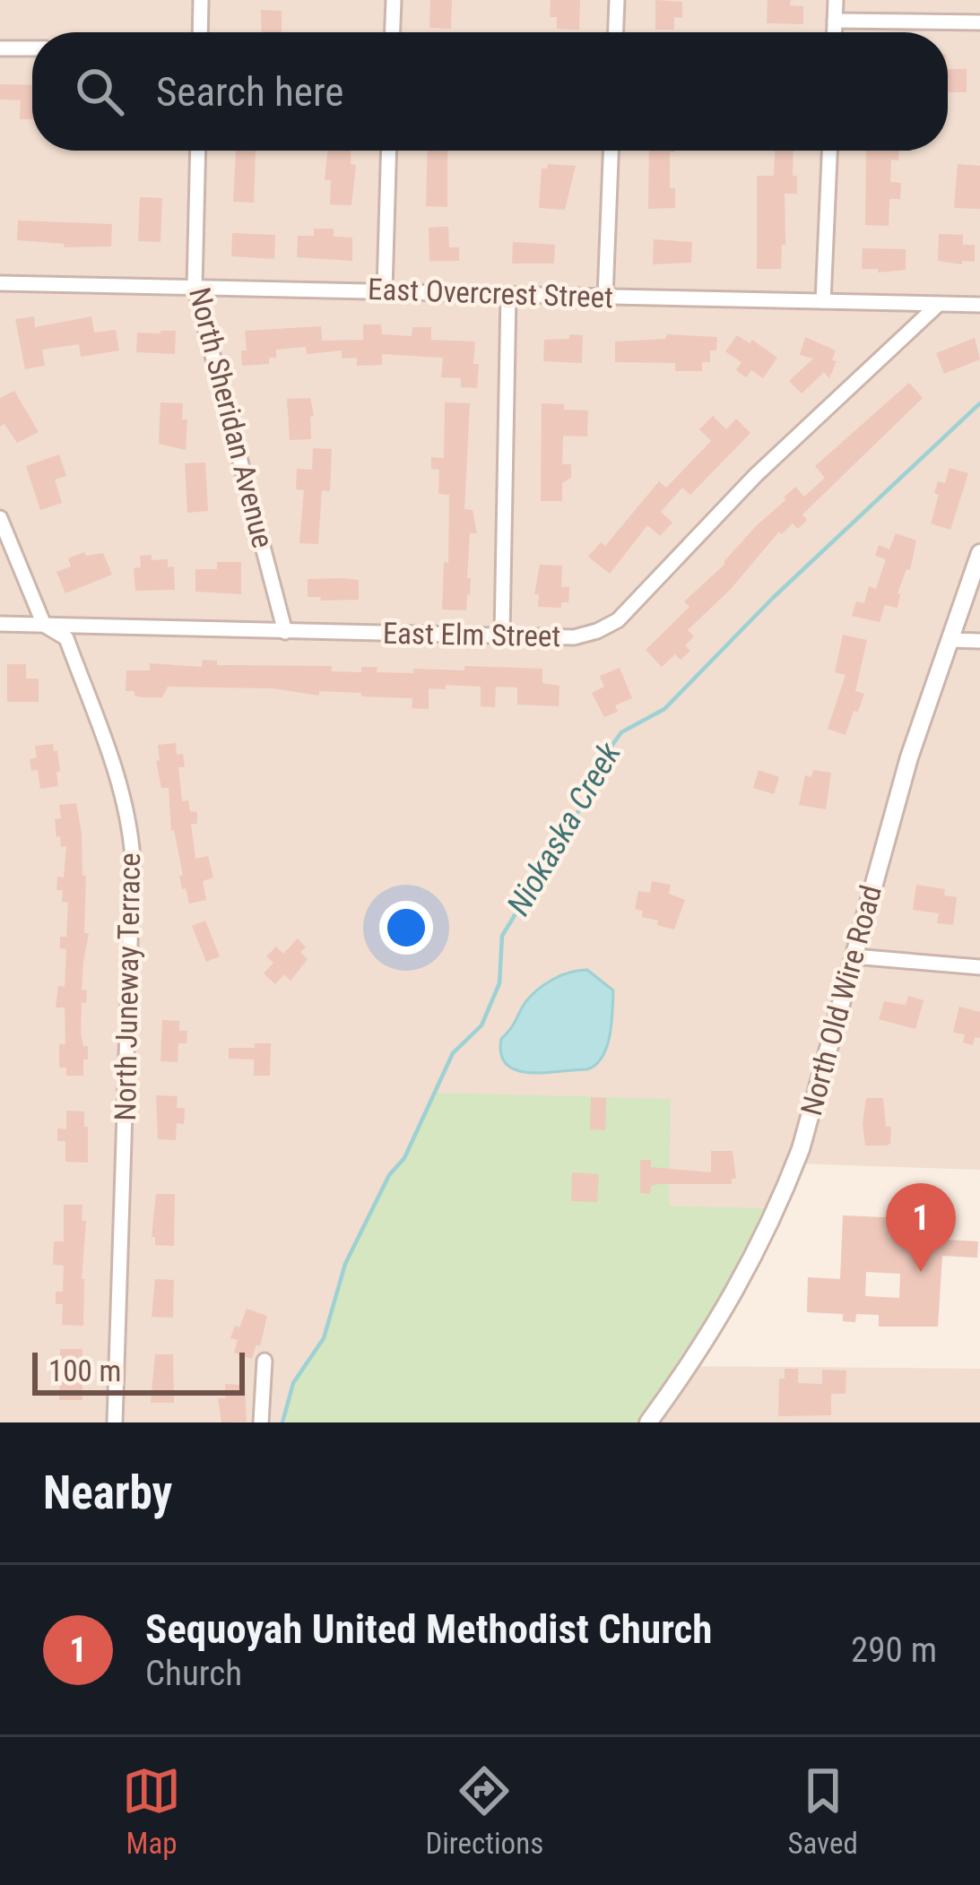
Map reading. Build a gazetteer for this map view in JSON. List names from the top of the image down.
{
  "streets": {
    "street": [
      "East Overcrest Street",
      "North Sheridan Avenue",
      "East Elm Street",
      "North Juneway Terrace",
      "North Old Wire Road"
    ]
  },
  "crossings": [
    ["East Overcrest Street", "North Sheridan Avenue"],
    ["East Overcrest Street", "East Elm Street"],
    ["North Sheridan Avenue", "East Elm Street"],
    ["East Elm Street", "North Juneway Terrace"]
  ],
  "water": ["Niokaska Creek"],
  "scale_bar": "100 m",
  "page": {
    "search": "Search here",
    "pins": "1",
    "scale": "100 m",
    "heading": "Nearby",
    "list": [
      {
        "mark": "1",
        "name": "Sequoyah United Methodist Church",
        "note": "Church",
        "value": "290 m"
      }
    ],
    "nav": ["Map", "Directions", "Saved"]
  }
}
